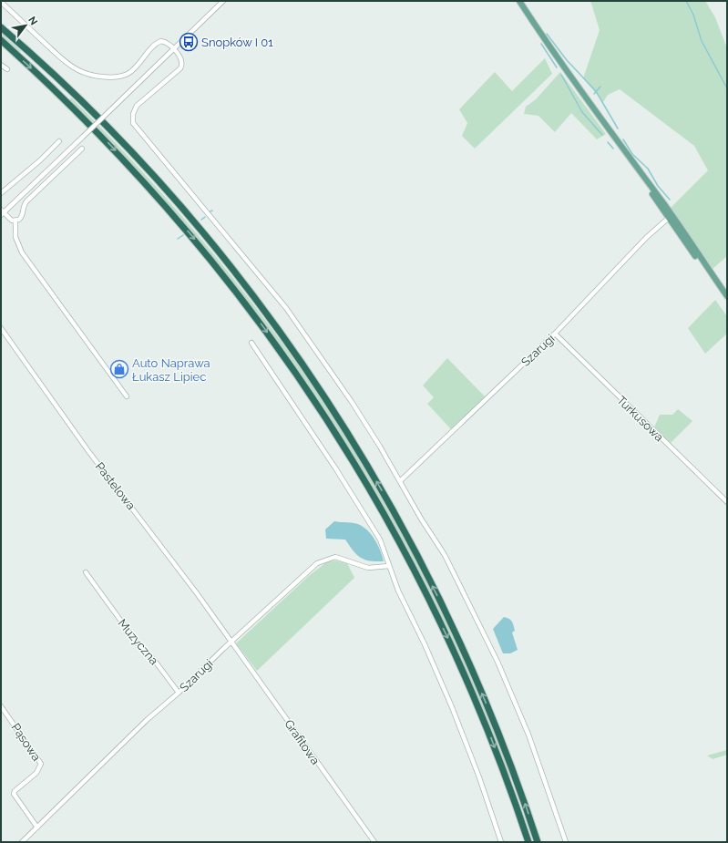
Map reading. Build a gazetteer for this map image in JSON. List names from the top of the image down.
{
  "streets": {
    "street": [
      "Szarugi",
      "Turkusowa",
      "Pastelowa",
      "Muzyczna",
      "Pąsowa",
      "Grafitowa"
    ]
  },
  "crossings": [
    ["Szarugi", "Turkusowa"],
    ["Szarugi", "Pastelowa"],
    ["Szarugi", "Muzyczna"],
    ["Szarugi", "Pąsowa"],
    ["Szarugi", "Grafitowa"],
    ["Pastelowa", "Grafitowa"]
  ],
  "places": {
    "bus stop": ["Snopków I 01"],
    "shop": ["Auto Naprawa Łukasz Lipiec"]
  },
  "north": "top right"
}
